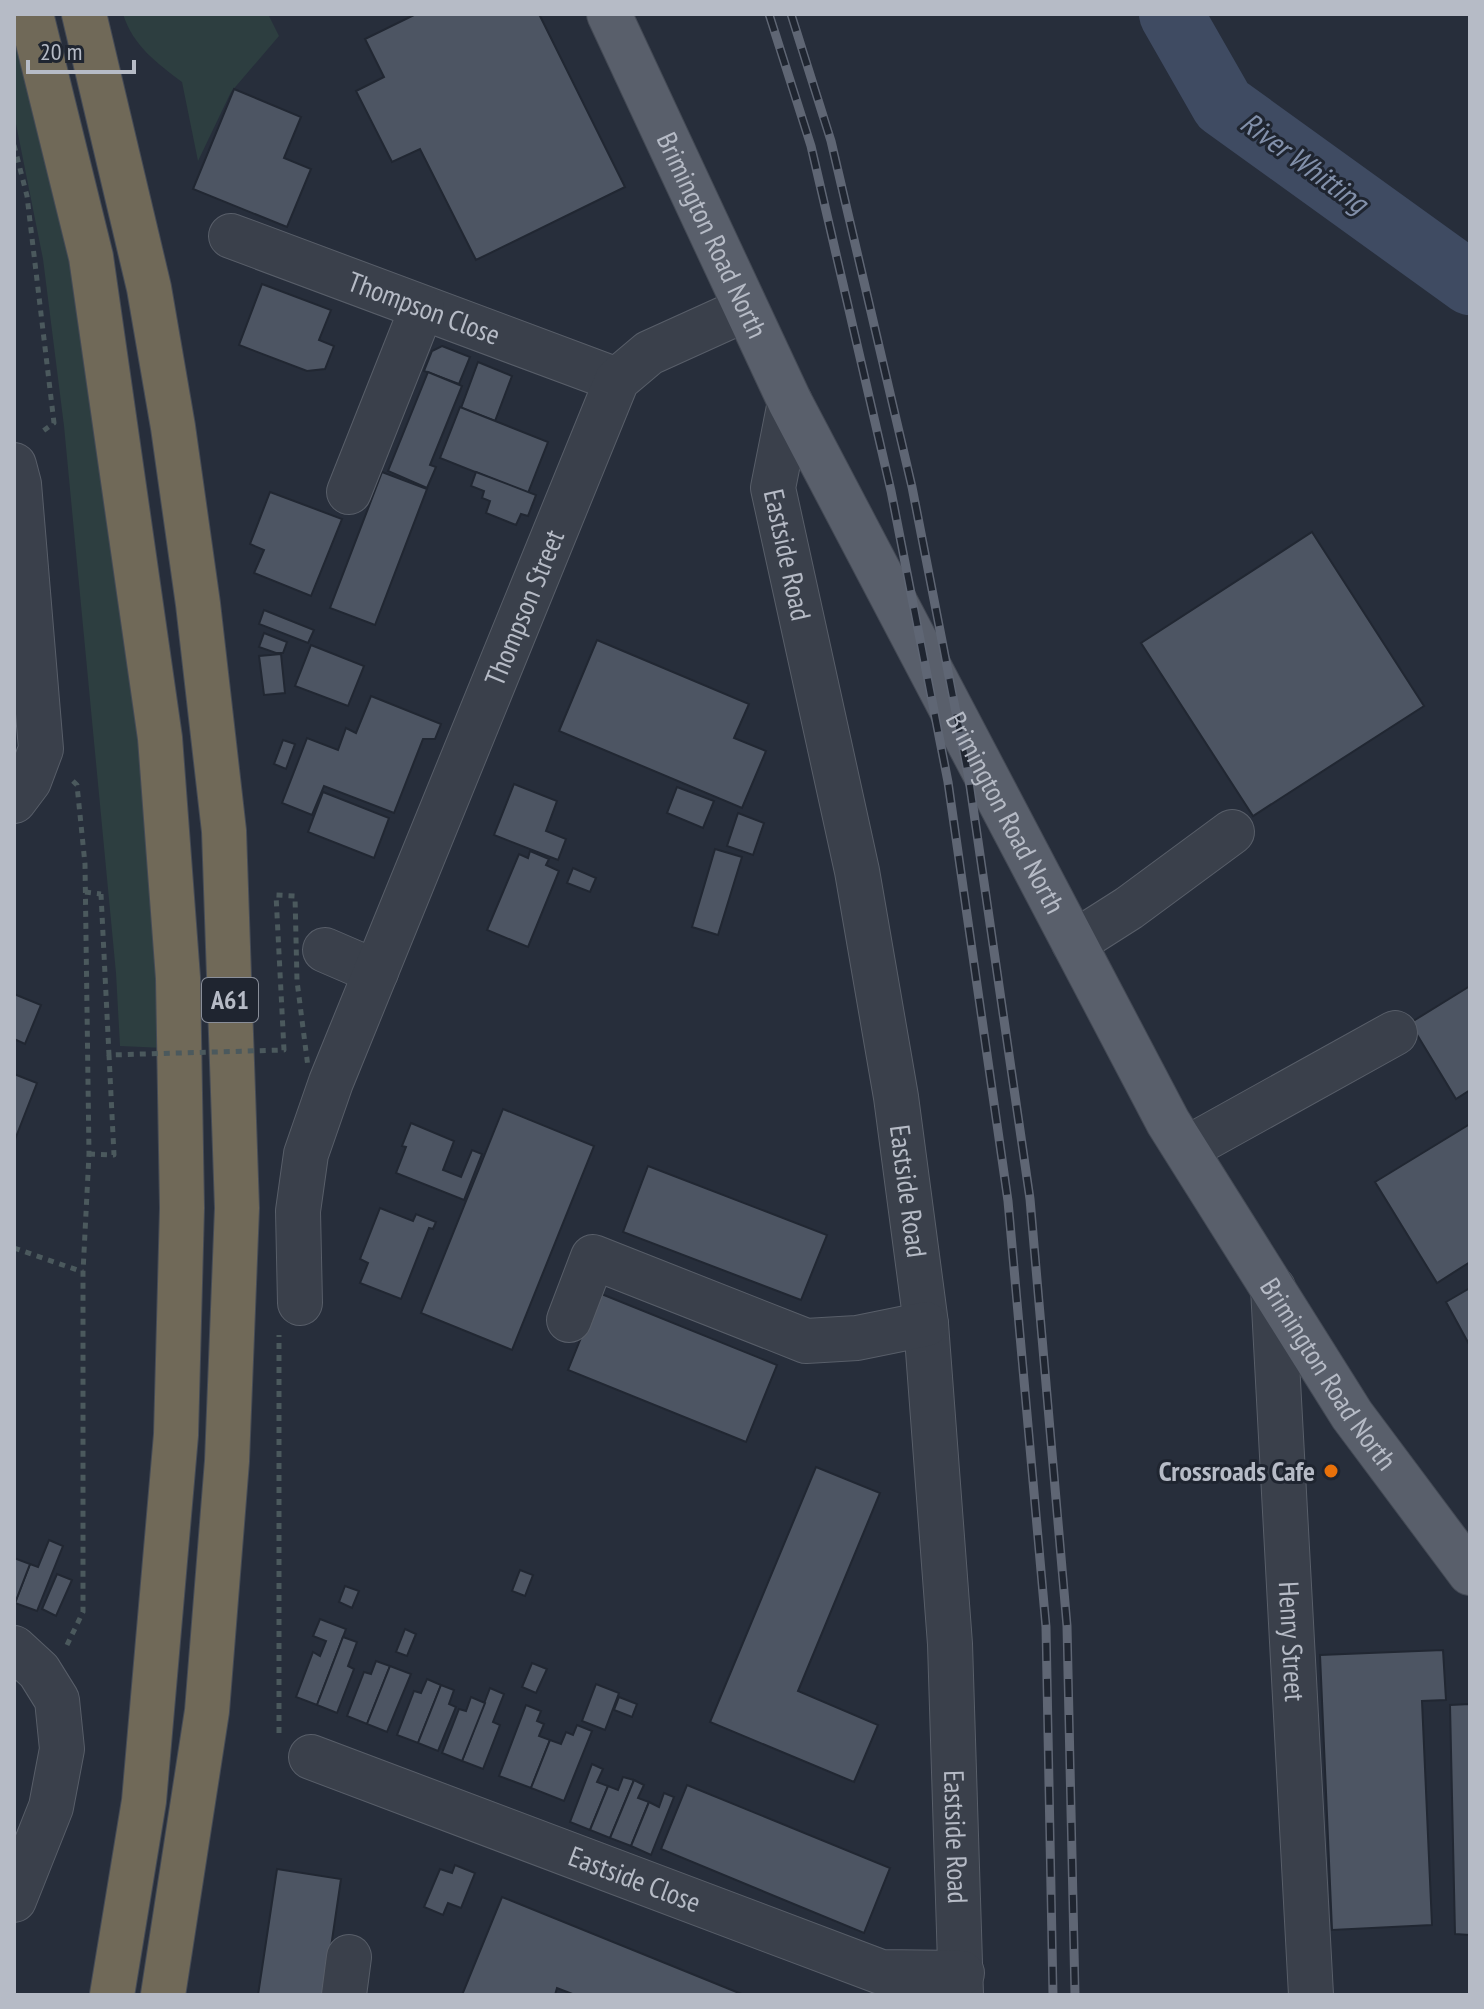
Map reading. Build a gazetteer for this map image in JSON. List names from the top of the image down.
{
  "streets": {
    "highway": ["A61"],
    "main road": ["Brimington Road North"],
    "street": [
      "Thompson Close",
      "Eastside Road",
      "Thompson Street",
      "Henry Street",
      "Eastside Close"
    ]
  },
  "crossings": [
    ["Brimington Road North", "Eastside Road"],
    ["Brimington Road North", "Thompson Street"],
    ["Brimington Road North", "Henry Street"],
    ["Thompson Close", "Thompson Street"],
    ["Eastside Road", "Eastside Close"]
  ],
  "water": ["River Whitting"],
  "places": ["Crossroads Cafe"],
  "scale_bar": "20 m"
}
